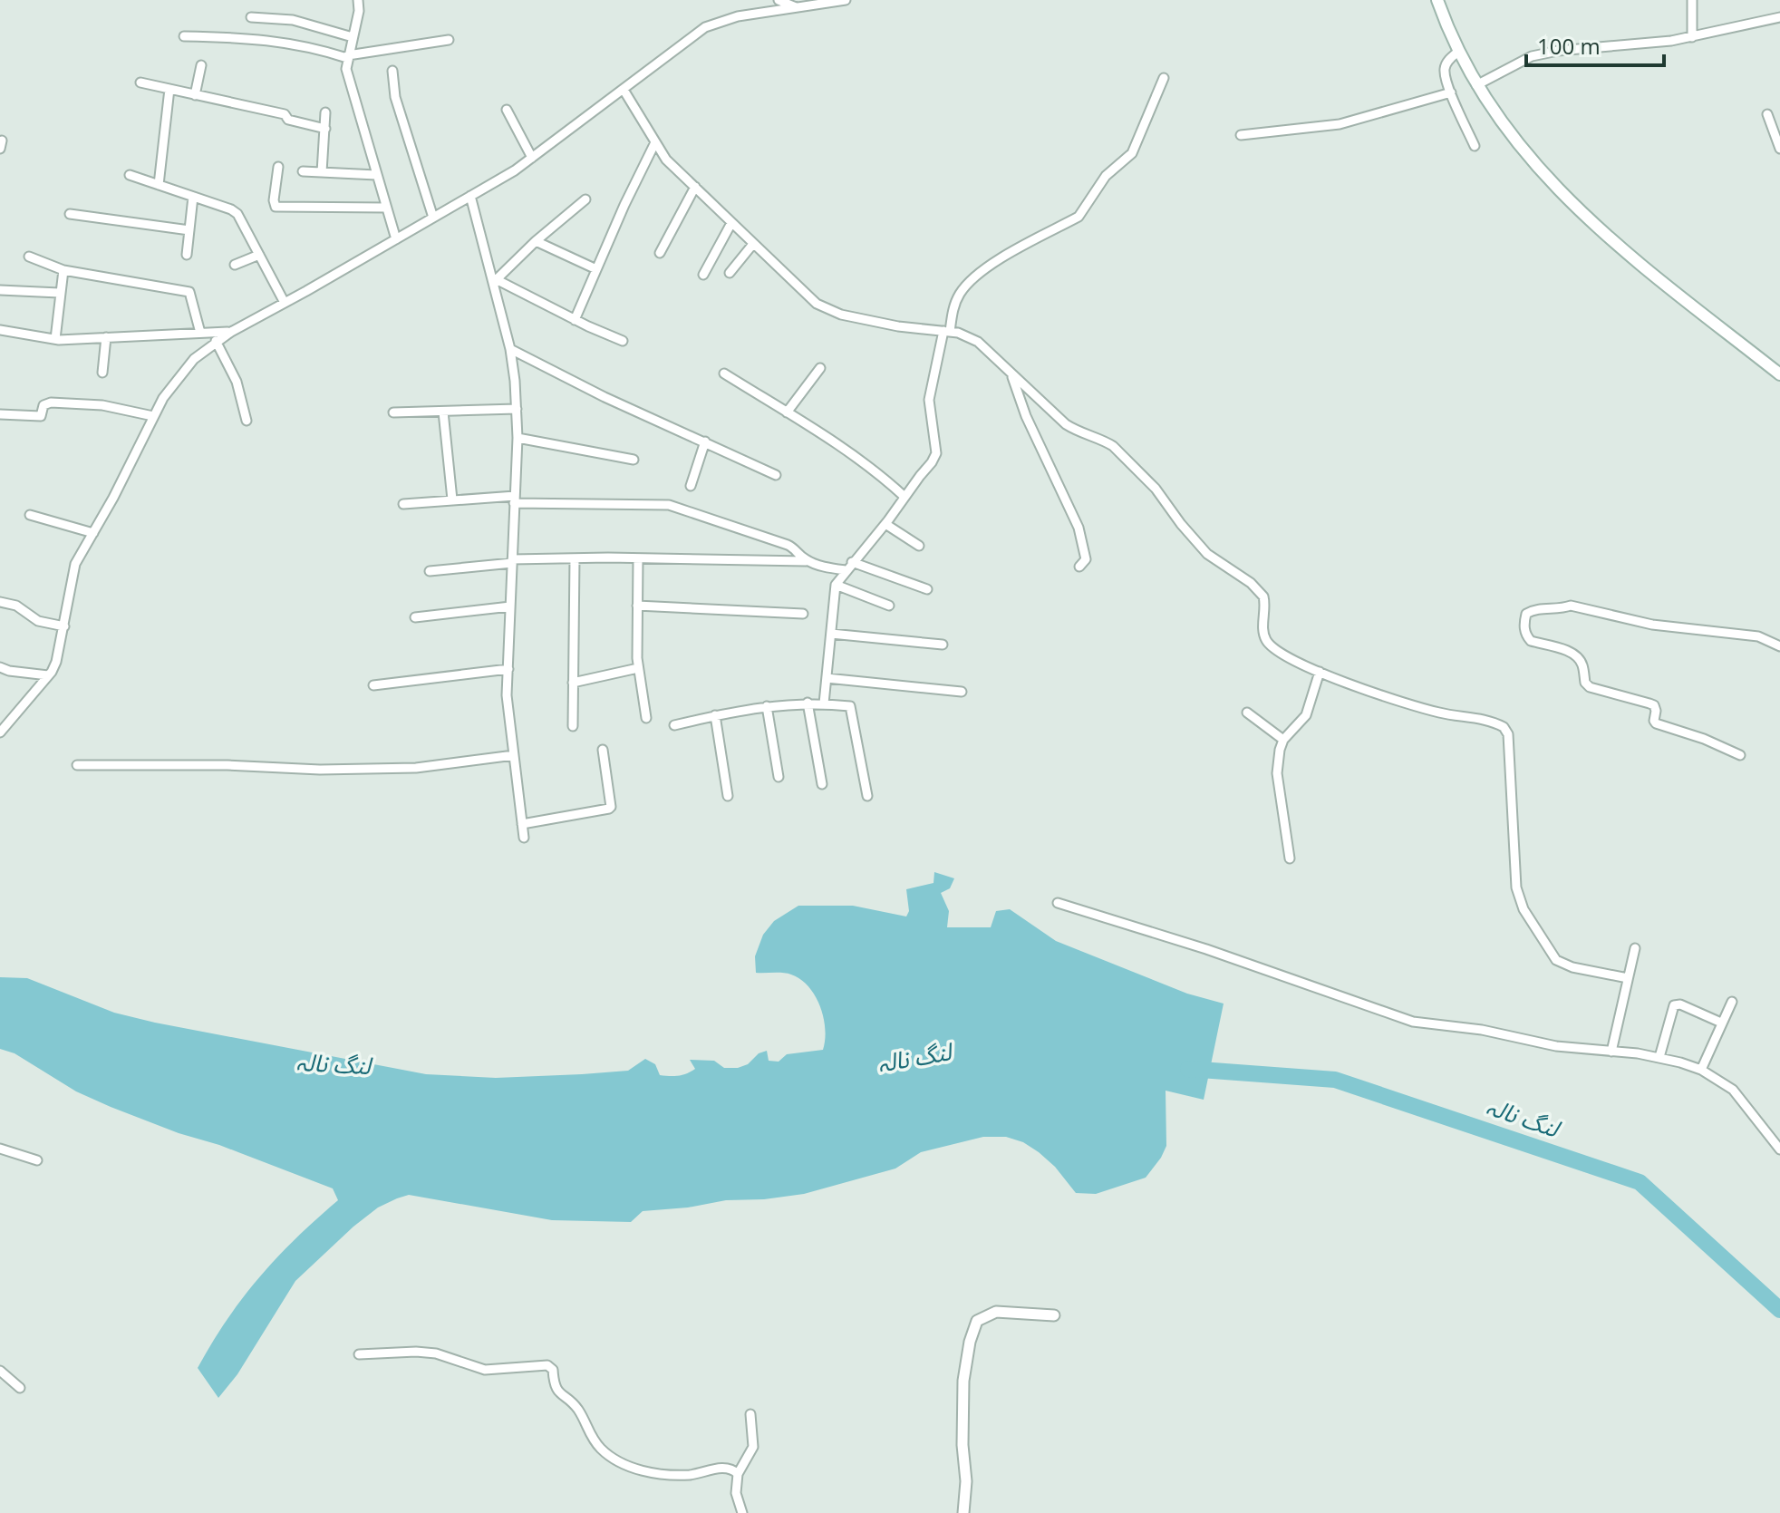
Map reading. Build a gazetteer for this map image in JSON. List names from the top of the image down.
{
  "water": ["لنگ نالہ"],
  "scale_bar": "100 m"
}
